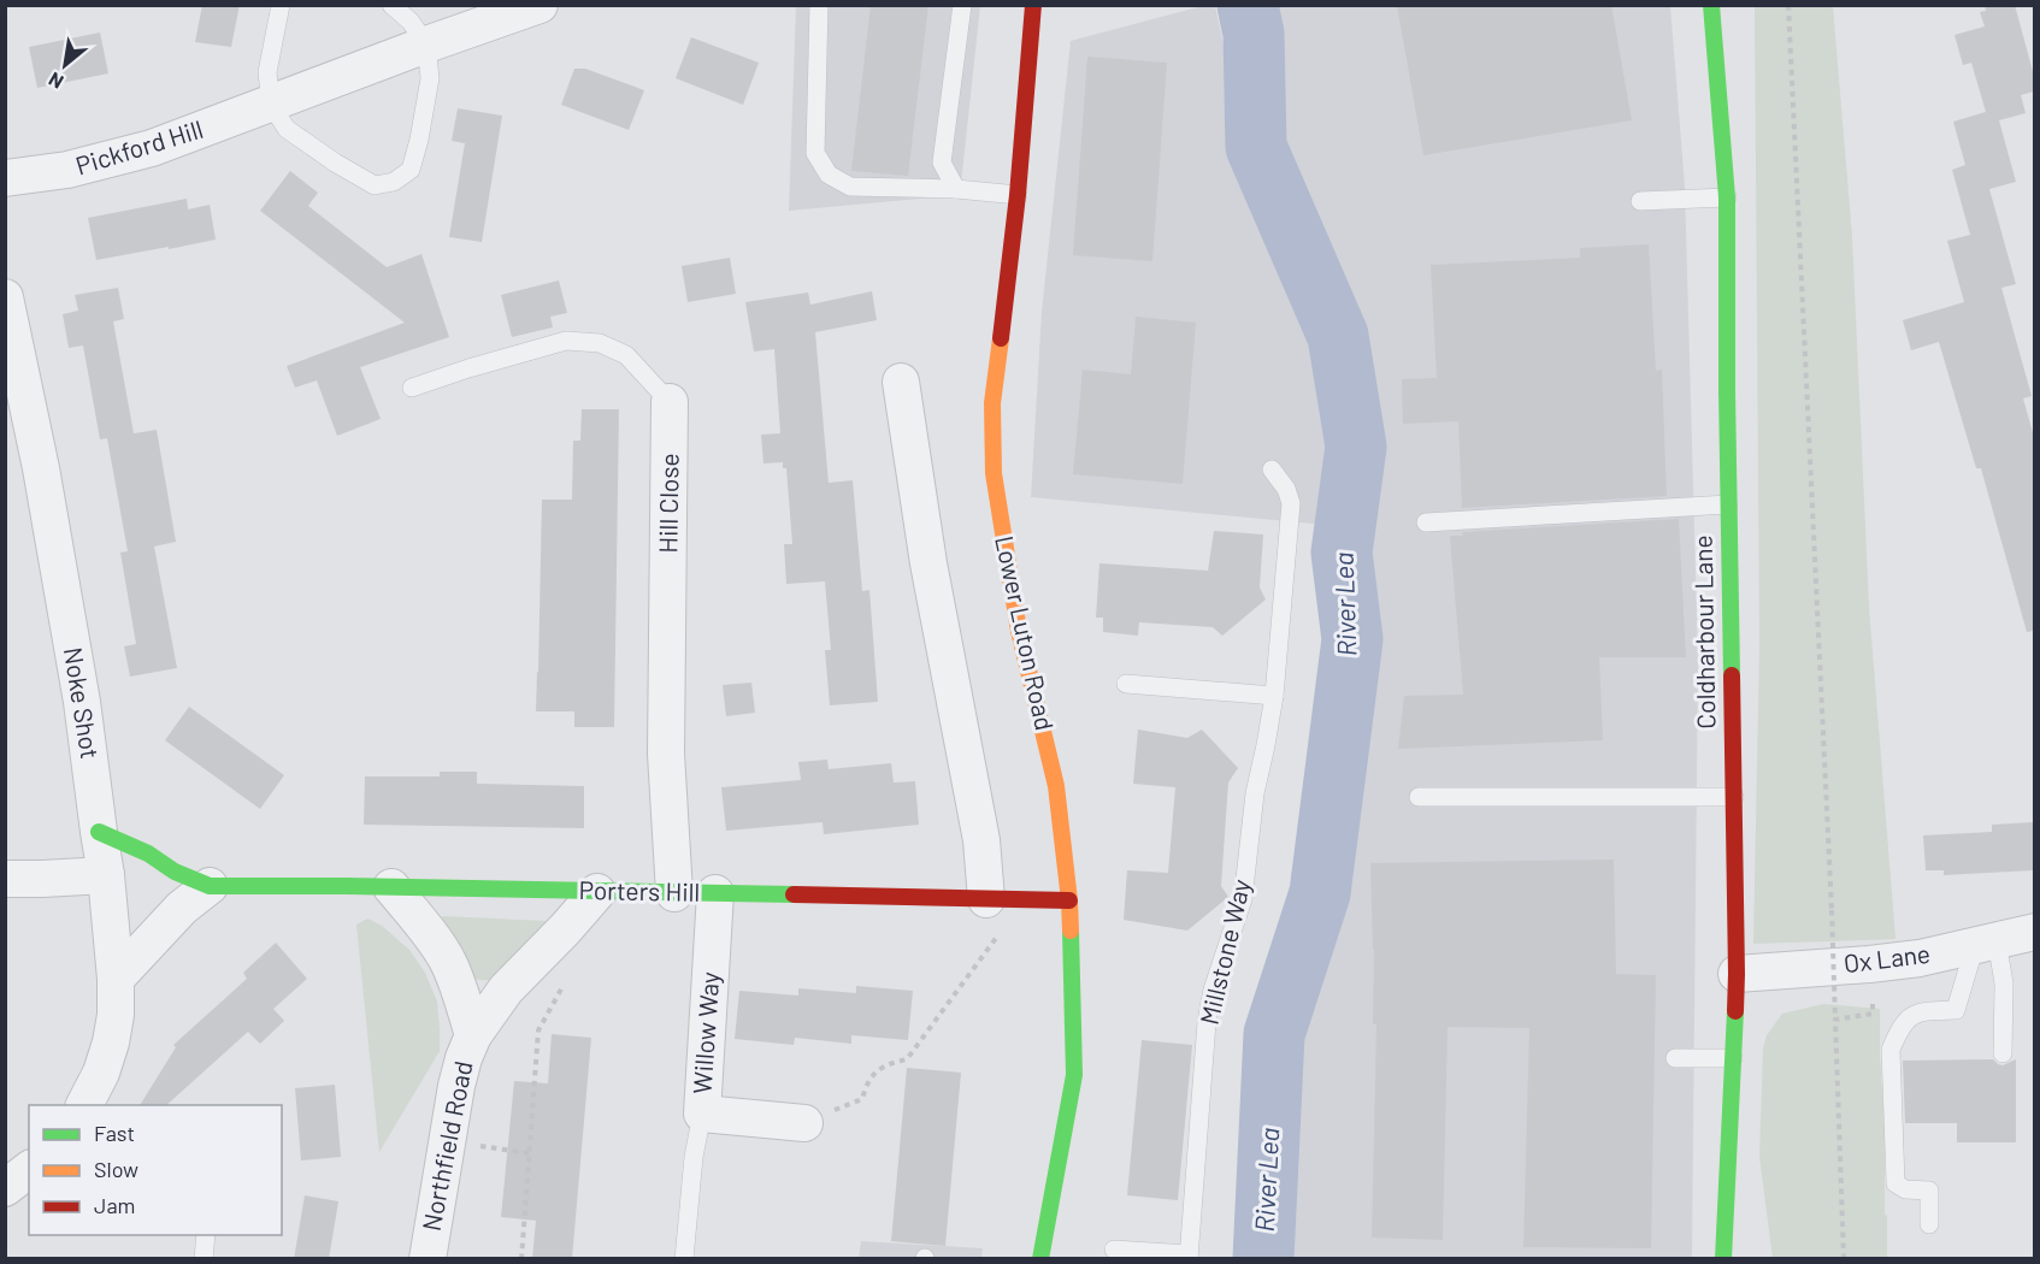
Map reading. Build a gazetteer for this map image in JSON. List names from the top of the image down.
{
  "streets": {
    "street": [
      "Pickford Hill",
      "Hill Close",
      "Coldharbour Lane",
      "Lower Luton Road",
      "Noke Shot",
      "Porters Hill",
      "Ox Lane",
      "Willow Way",
      "Northfield Road"
    ],
    "lane": ["Millstone Way"]
  },
  "crossings": [
    ["Hill Close", "Porters Hill"],
    ["Coldharbour Lane", "Ox Lane"],
    ["Lower Luton Road", "Porters Hill"],
    ["Noke Shot", "Porters Hill"],
    ["Porters Hill", "Willow Way"],
    ["Porters Hill", "Northfield Road"]
  ],
  "water": ["River Lea"],
  "legend": ["Fast", "Slow", "Jam"],
  "north": "bottom left"
}
